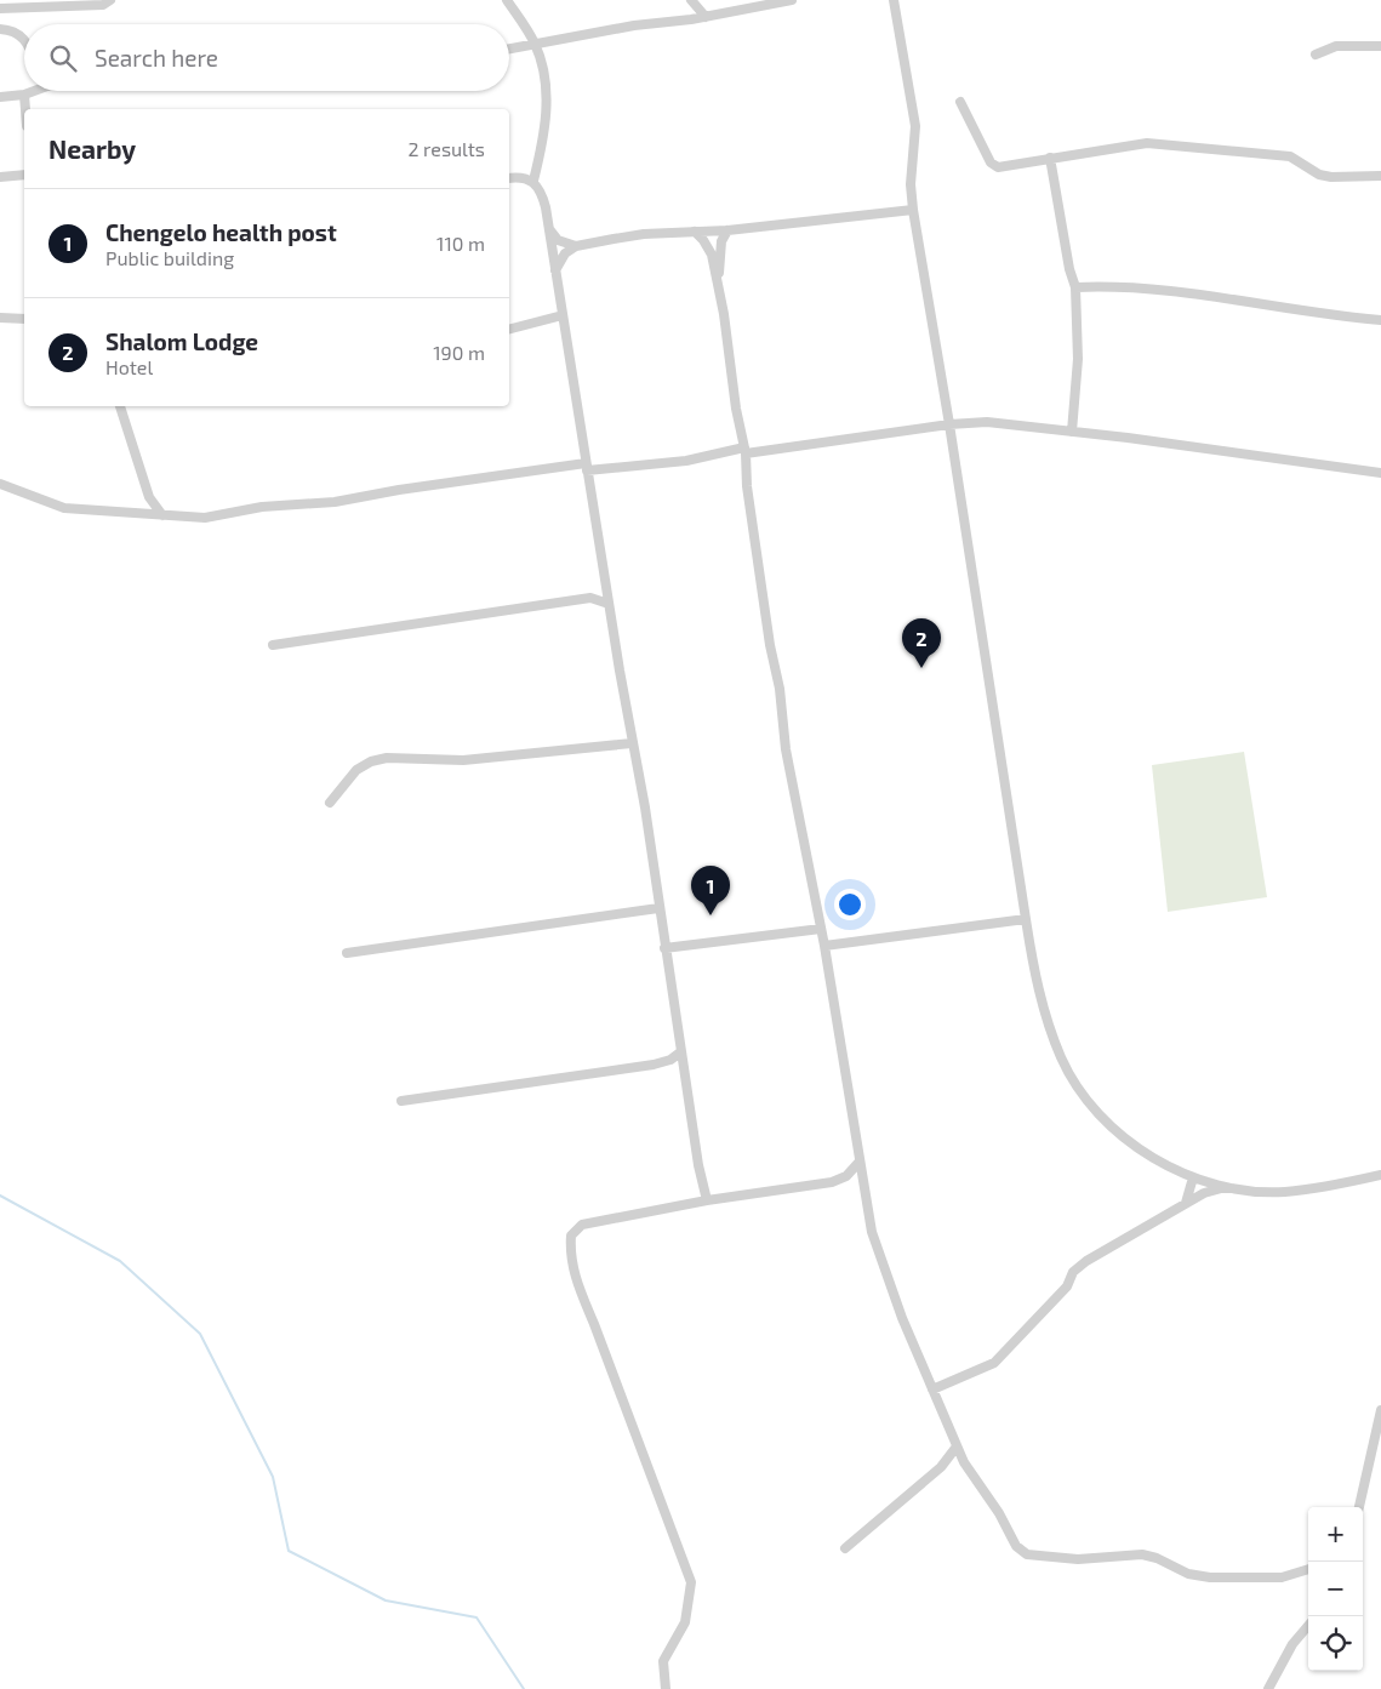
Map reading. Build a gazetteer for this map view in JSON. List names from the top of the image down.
{
  "page": {
    "search": "Search here",
    "heading": ["Nearby", "2 results"],
    "list": [
      {
        "mark": "1",
        "name": "Chengelo health post",
        "note": "Public building",
        "value": "110 m"
      },
      {
        "mark": "2",
        "name": "Shalom Lodge",
        "note": "Hotel",
        "value": "190 m"
      }
    ],
    "pins": ["2", "1"],
    "map_buttons": ["+", "−"]
  }
}
